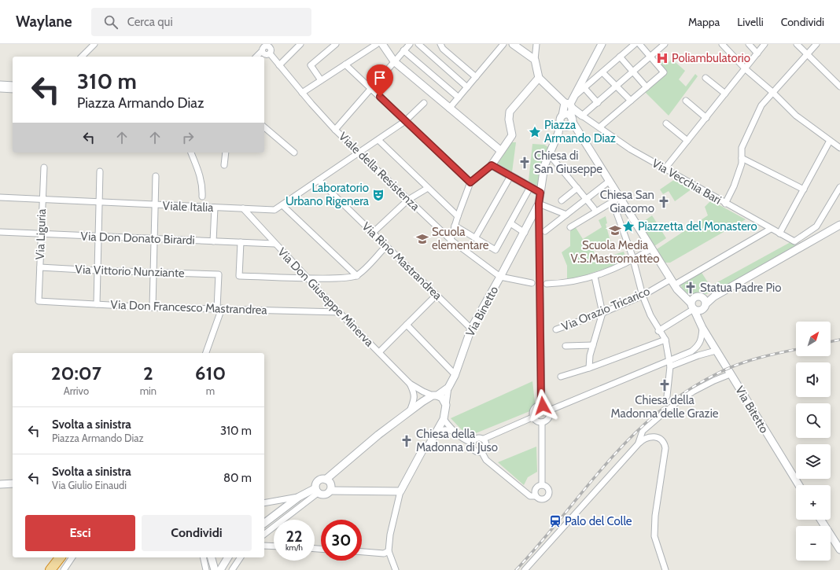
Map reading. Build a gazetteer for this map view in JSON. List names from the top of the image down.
{
  "streets": {
    "street": [
      "Viale della Resistenza",
      "Via Vecchia Bari",
      "Viale Italia",
      "Via Liguria",
      "Via Don Donato Birardi",
      "Via Rino Mastrandrea",
      "Via Vittorio Nunziante",
      "Via Don Giuseppe Minerva",
      "Via Don Francesco Mastrandrea",
      "Via Orazio Tricarico",
      "Via Binetto",
      "Via Bitetto"
    ]
  },
  "crossings": [
    ["Viale della Resistenza", "Viale Italia"],
    ["Viale della Resistenza", "Via Binetto"],
    ["Via Vecchia Bari", "Via Orazio Tricarico"],
    ["Viale Italia", "Via Liguria"],
    ["Viale Italia", "Via Rino Mastrandrea"],
    ["Viale Italia", "Via Don Giuseppe Minerva"],
    ["Via Liguria", "Via Don Donato Birardi"],
    ["Via Liguria", "Via Vittorio Nunziante"],
    ["Via Liguria", "Via Don Francesco Mastrandrea"],
    ["Via Don Donato Birardi", "Via Don Giuseppe Minerva"],
    ["Via Rino Mastrandrea", "Via Binetto"],
    ["Via Vittorio Nunziante", "Via Don Francesco Mastrandrea"],
    ["Via Don Giuseppe Minerva", "Via Don Francesco Mastrandrea"]
  ],
  "places": {
    "hospital": ["Poliambulatorio"],
    "place": ["Piazza Armando Diaz", "Piazzetta del Monastero"],
    "church": [
      "Chiesa di San Giuseppe",
      "Chiesa San Giacomo",
      "Statua Padre Pio",
      "Chiesa della Madonna delle Grazie",
      "Chiesa della Madonna di Juso"
    ],
    "theatre": ["Laboratorio Urbano Rigenera"],
    "school or university": ["Scuola Media V.S.Mastromatteo", "Scuola elementare"],
    "station": ["Palo del Colle"]
  },
  "north": "top right",
  "page": {
    "header": "Waylane",
    "search": "Cerca qui",
    "nav": ["Mappa", "Livelli", "Condividi"],
    "turn": ["310 m", "Piazza Armando Diaz"],
    "map_buttons": ["+", "−"],
    "eta": [
      "20:07",
      "Arrivo",
      "2",
      "min",
      "610",
      "m"
    ],
    "list": [
      {
        "name": "Svolta a sinistra",
        "note": "Piazza Armando Diaz",
        "value": "310 m"
      },
      {
        "name": "Svolta a sinistra",
        "note": "Via Giulio Einaudi",
        "value": "80 m"
      }
    ],
    "buttons": ["Esci", "Condividi"],
    "speed": "22 km/h",
    "limit": "30"
  }
}
